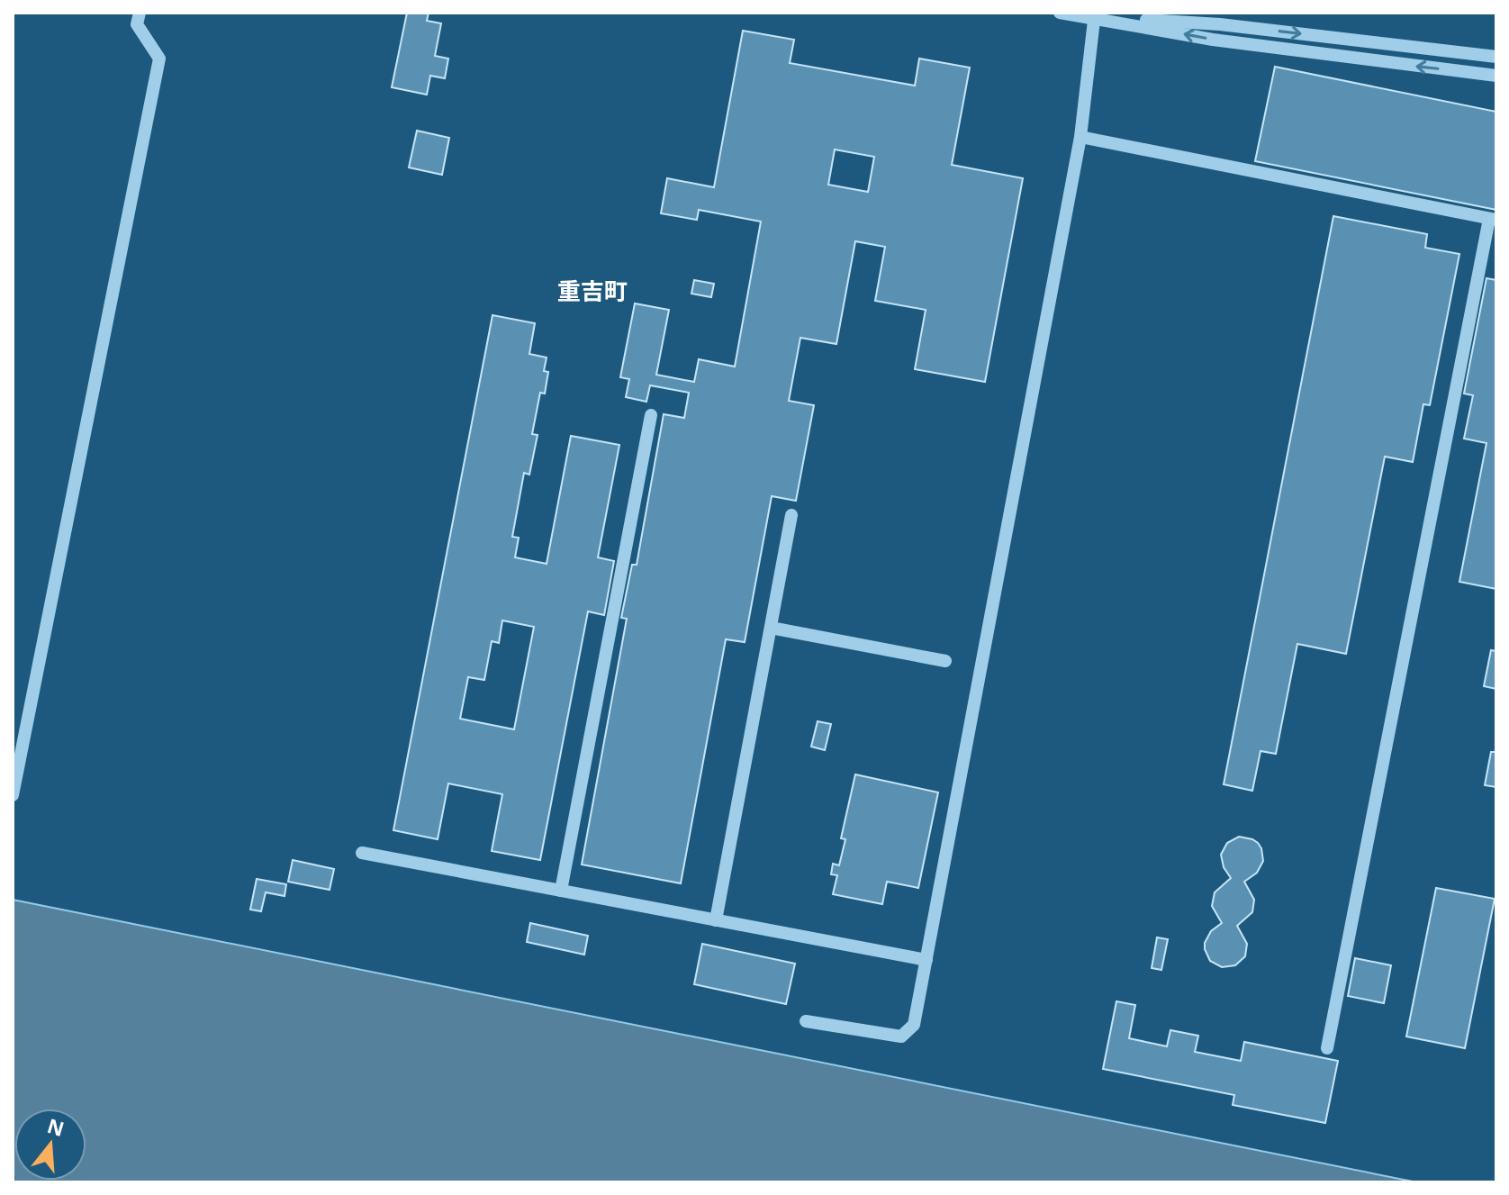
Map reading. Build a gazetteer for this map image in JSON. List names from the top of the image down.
{
  "districts": ["重吉町"],
  "north": "top"
}
